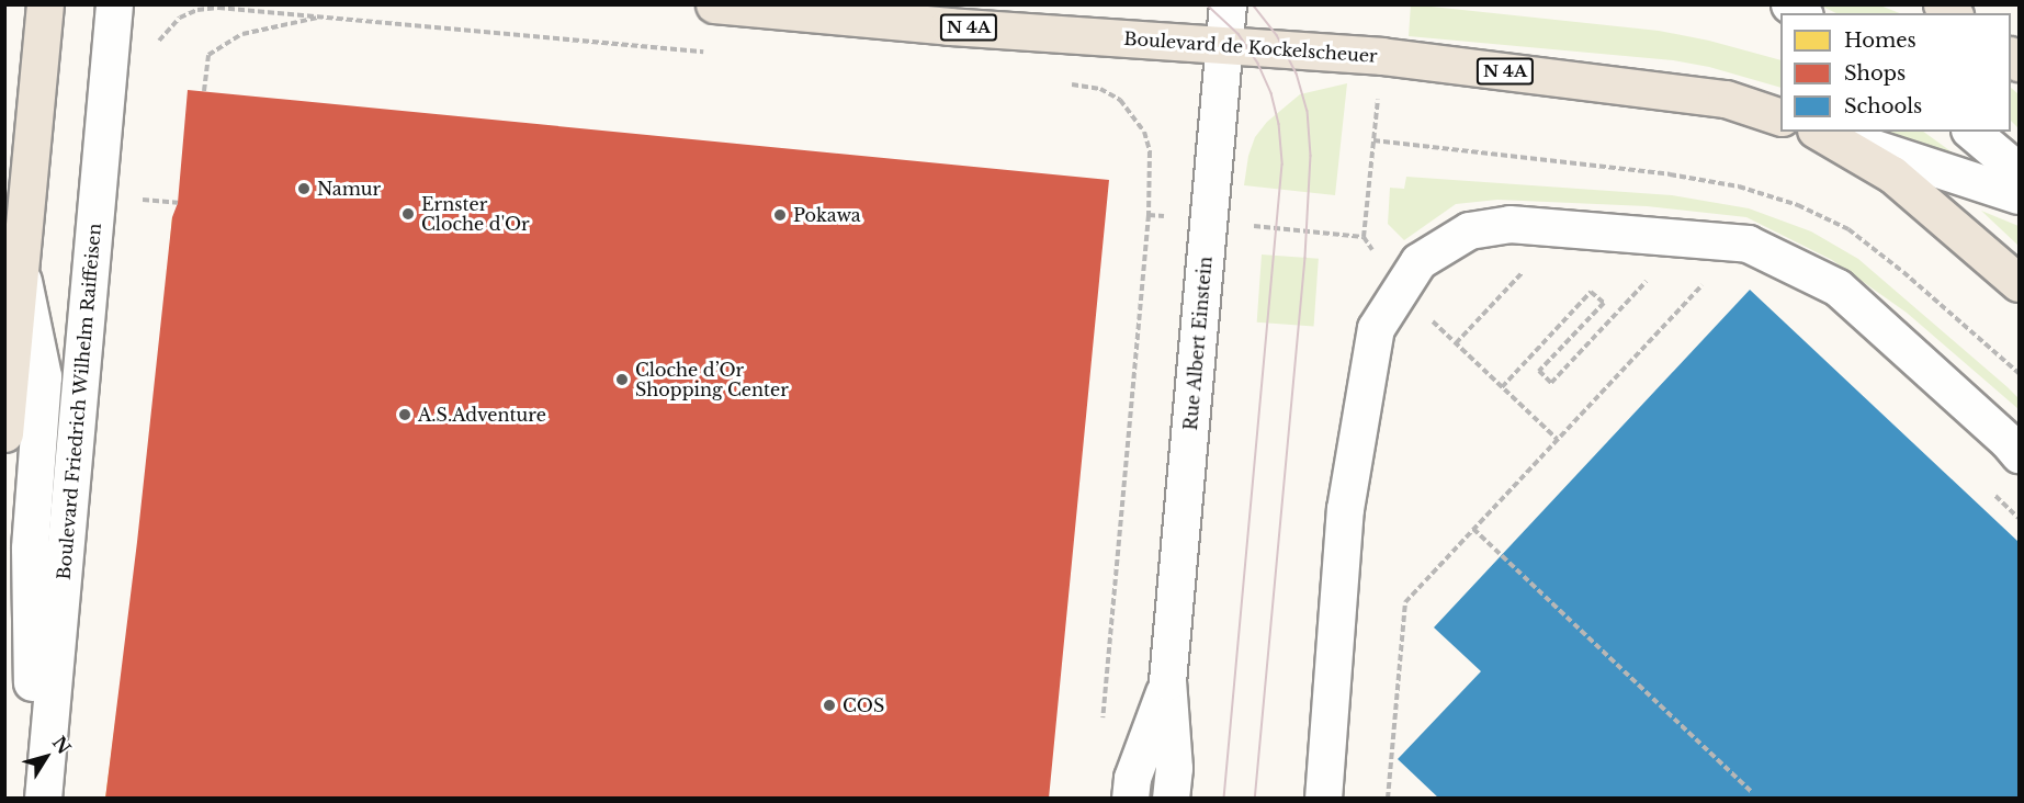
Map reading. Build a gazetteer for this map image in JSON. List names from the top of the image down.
{
  "streets": {
    "main road": ["N 4A", "Boulevard de Kockelscheuer", "Boulevard Friedrich Wilhelm Raiffeisen"],
    "street": ["Rue Albert Einstein"]
  },
  "crossings": [
    ["Boulevard de Kockelscheuer", "Rue Albert Einstein"]
  ],
  "places": [
    "Namur",
    "Ernster Cloche d'Or",
    "Pokawa",
    "Cloche d’Or Shopping Center",
    "A.S.Adventure",
    "COS"
  ],
  "legend": ["Homes", "Shops", "Schools"],
  "north": "top right"
}
